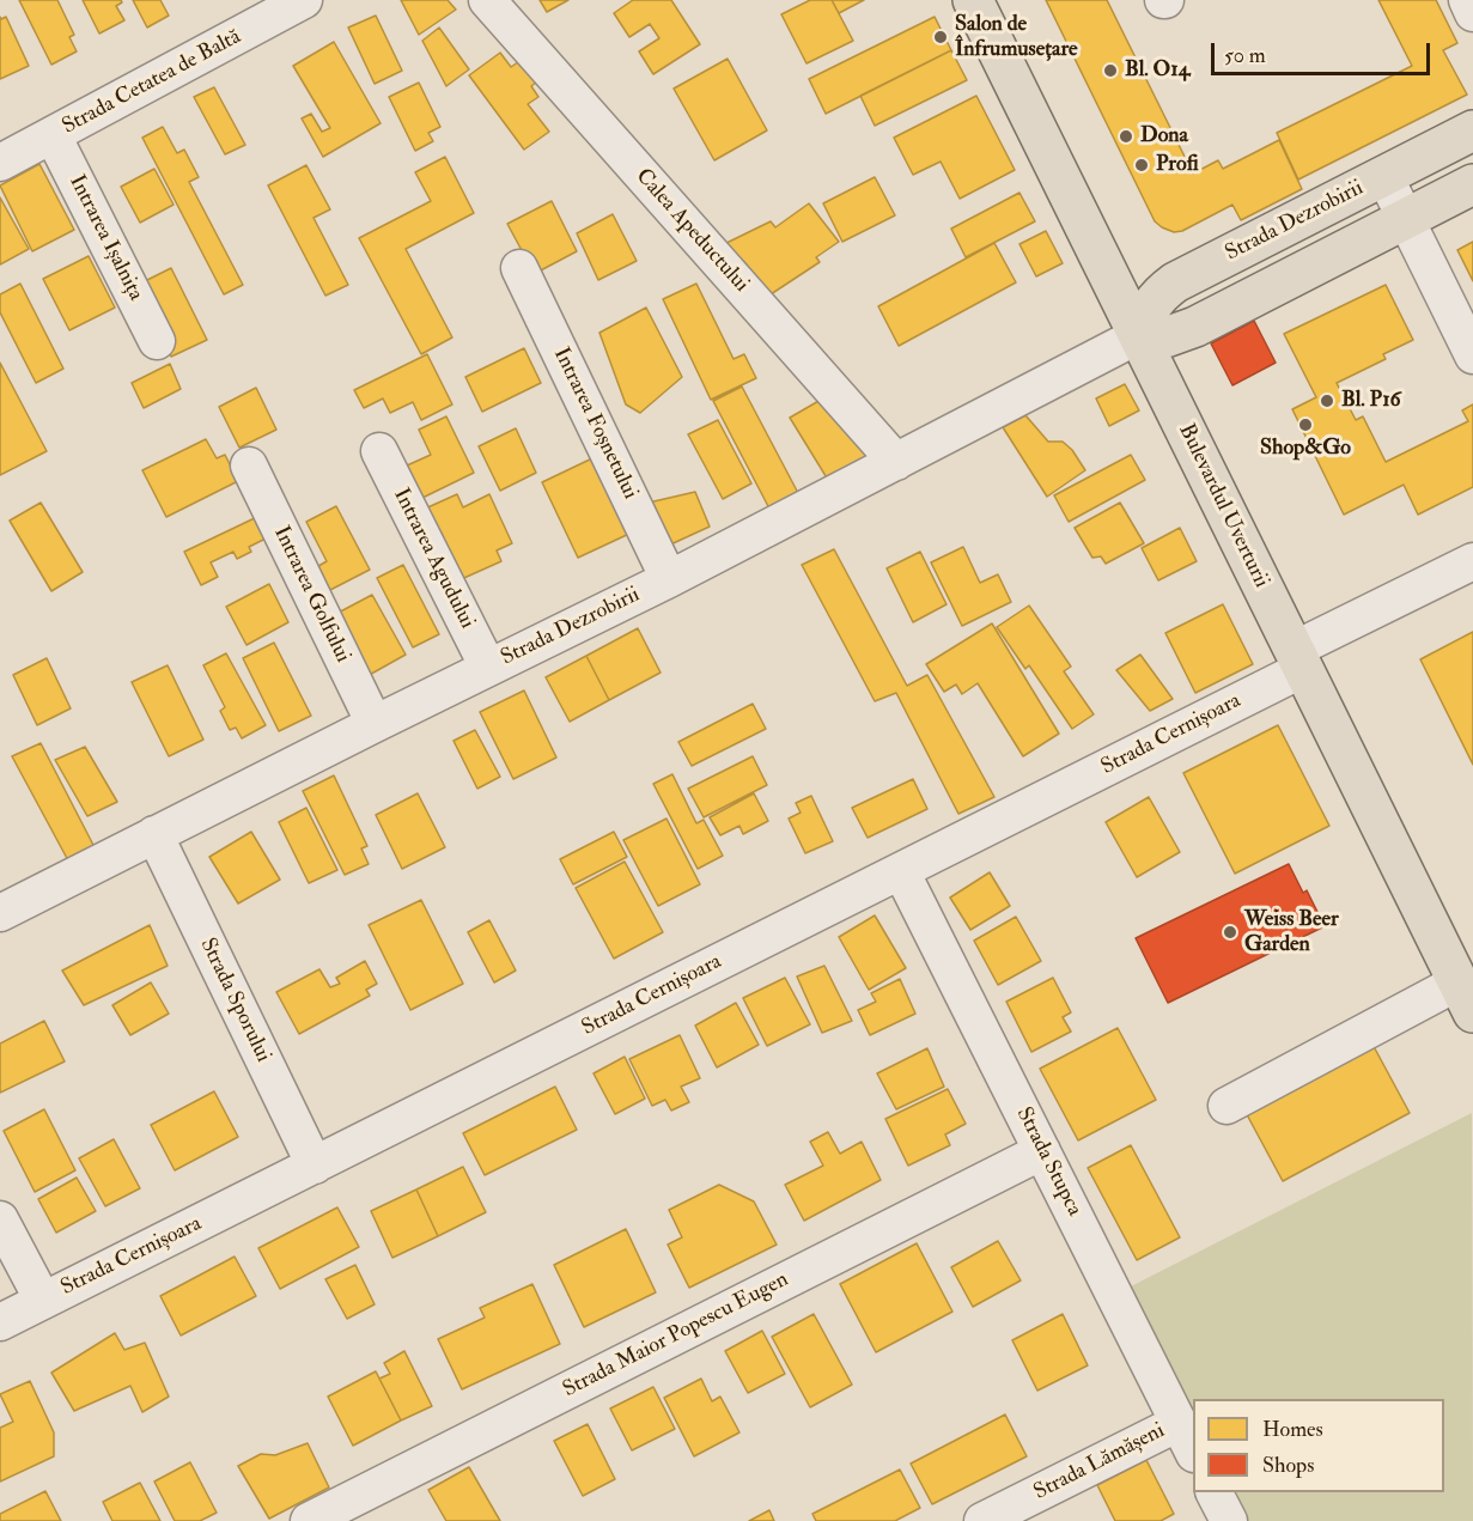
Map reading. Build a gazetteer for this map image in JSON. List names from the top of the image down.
{
  "streets": {
    "main road": ["Strada Dezrobirii", "Bulevardul Uverturii"],
    "street": [
      "Strada Cetatea de Baltă",
      "Calea Apeductului",
      "Intrarea Ișalnița",
      "Intrarea Foșnetului",
      "Intrarea Agudului",
      "Intrarea Golfului",
      "Strada Cernișoara",
      "Strada Sporului",
      "Strada Stupca",
      "Strada Maior Popescu Eugen",
      "Strada Lămășeni"
    ]
  },
  "crossings": [
    ["Strada Cetatea de Baltă", "Intrarea Ișalnița"],
    ["Strada Dezrobirii", "Calea Apeductului"],
    ["Strada Dezrobirii", "Intrarea Foșnetului"],
    ["Strada Dezrobirii", "Bulevardul Uverturii"],
    ["Strada Dezrobirii", "Intrarea Agudului"],
    ["Strada Dezrobirii", "Intrarea Golfului"],
    ["Strada Dezrobirii", "Strada Sporului"],
    ["Bulevardul Uverturii", "Strada Cernișoara"],
    ["Strada Cernișoara", "Strada Sporului"],
    ["Strada Cernișoara", "Strada Stupca"],
    ["Strada Stupca", "Strada Maior Popescu Eugen"],
    ["Strada Stupca", "Strada Lămășeni"]
  ],
  "places": [
    "Salon de Înfrumusețare",
    "Bl. O14",
    "Dona",
    "Profi",
    "Bl. P16",
    "Shop&Go",
    "Weiss Beer Garden"
  ],
  "legend": ["Homes", "Shops"],
  "scale_bar": "50 m"
}
